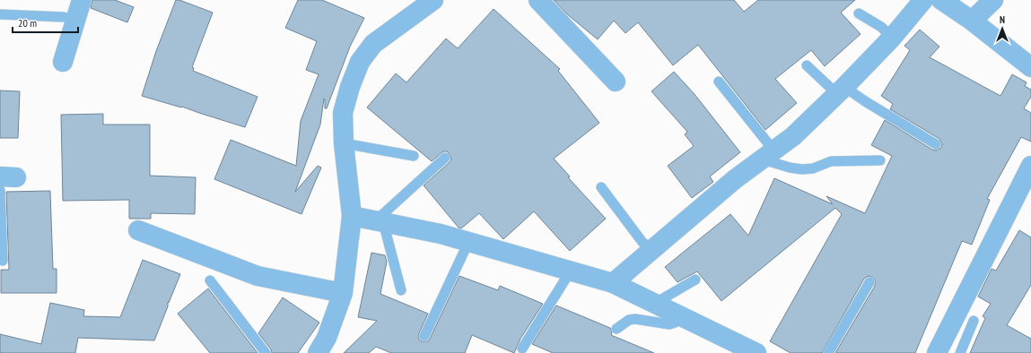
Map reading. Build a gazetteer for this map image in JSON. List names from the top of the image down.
{
  "scale_bar": "20 m",
  "north": "top"
}
